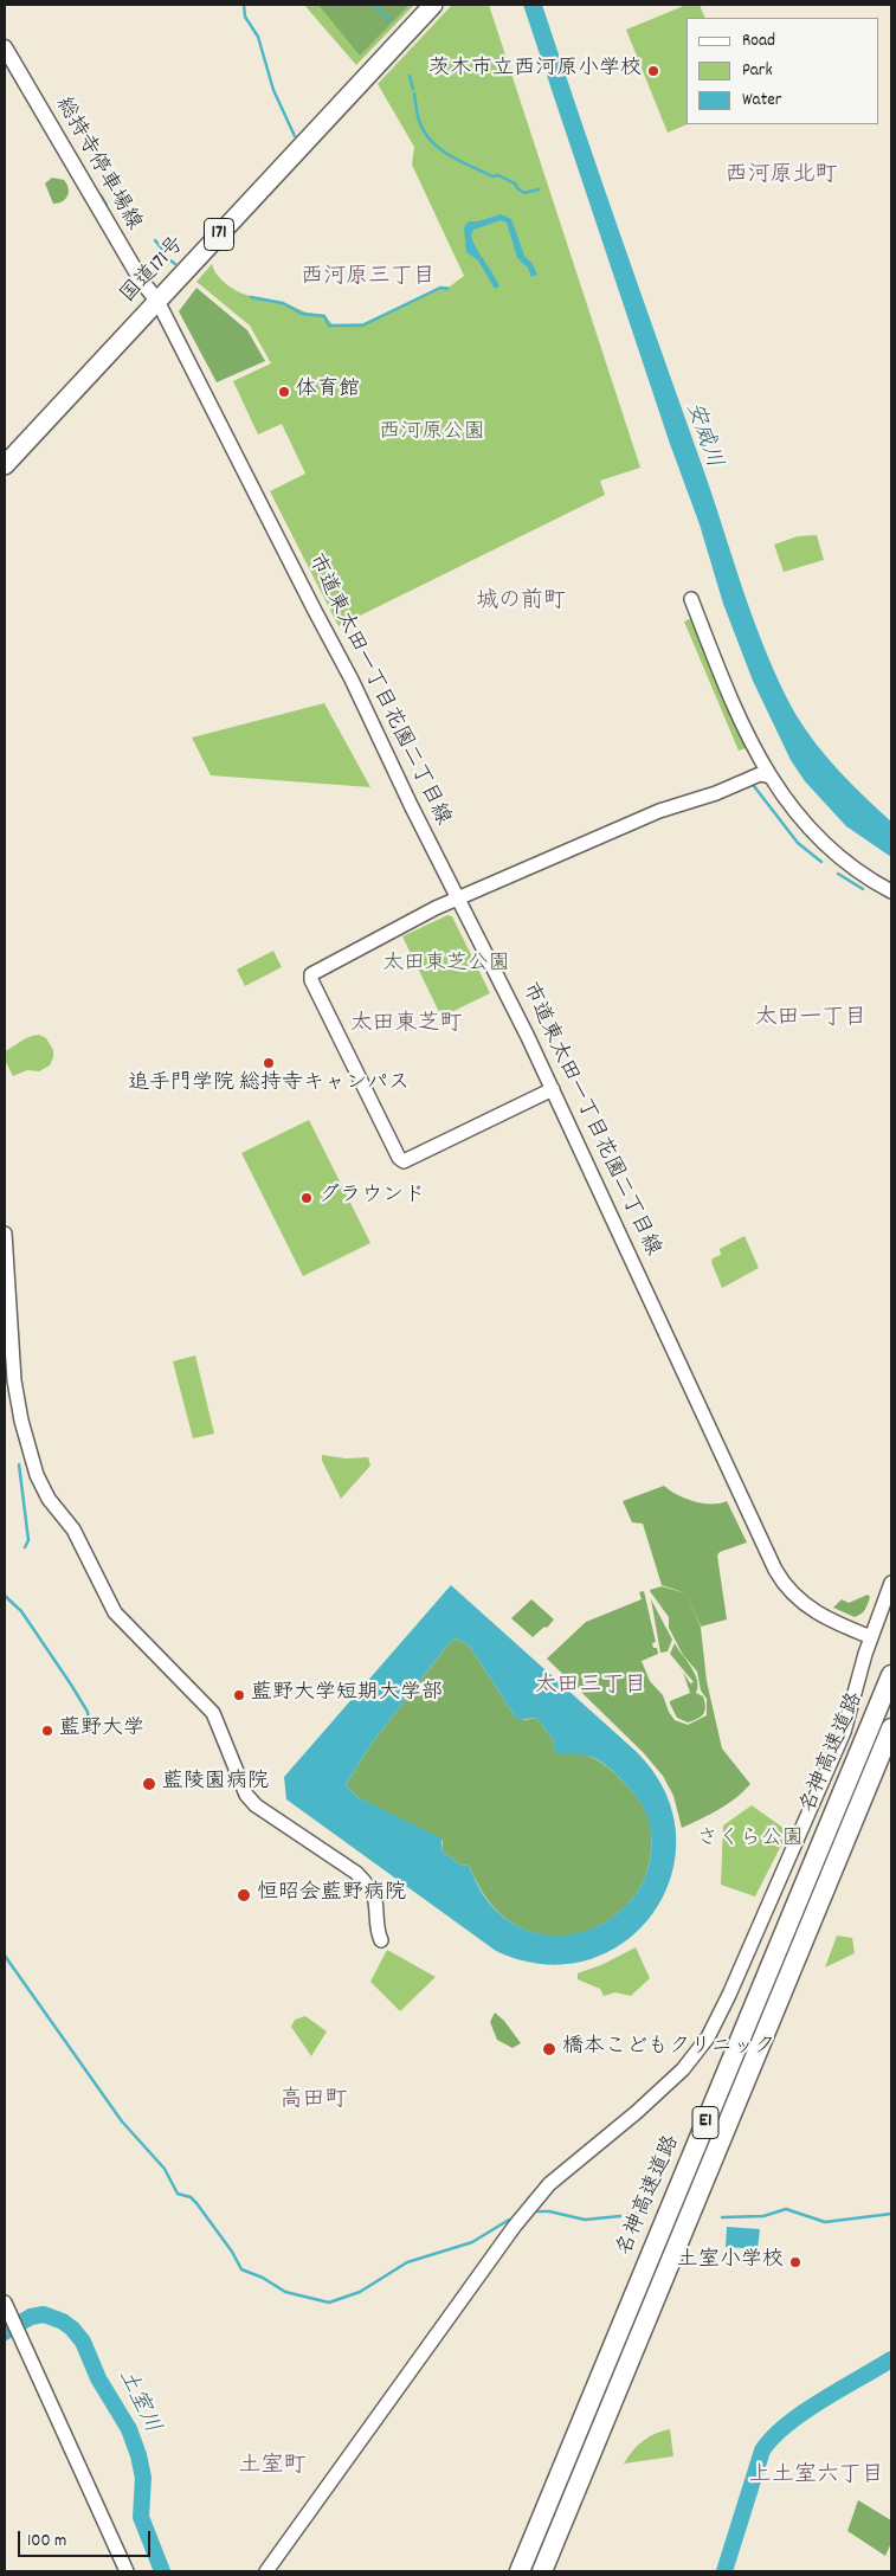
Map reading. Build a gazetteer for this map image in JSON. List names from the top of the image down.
{
  "streets": {
    "highway": [
      "171",
      "国道171号",
      "名神高速道路",
      "E1"
    ],
    "main road": ["総持寺停車場線"],
    "street": ["市道東太田一丁目花園二丁目線"]
  },
  "crossings": [
    ["総持寺停車場線", "国道171号"],
    ["総持寺停車場線", "市道東太田一丁目花園二丁目線"],
    ["国道171号", "市道東太田一丁目花園二丁目線"]
  ],
  "districts": [
    "西河原北町",
    "西河原三丁目",
    "城の前町",
    "太田一丁目",
    "太田東芝町",
    "太田三丁目",
    "高田町",
    "土室町",
    "上土室六丁目"
  ],
  "water": ["安威川", "土室川"],
  "parks": ["西河原公園", "太田東芝公園", "さくら公園"],
  "places": [
    "茨木市立西河原小学校",
    "体育館",
    "追手門学院 総持寺キャンパス",
    "グラウンド",
    "藍野大学短期大学部",
    "藍野大学",
    "藍陵園病院",
    "恒昭会藍野病院",
    "橋本こどもクリニック",
    "土室小学校"
  ],
  "legend": ["Road", "Park", "Water"],
  "scale_bar": "100 m"
}
